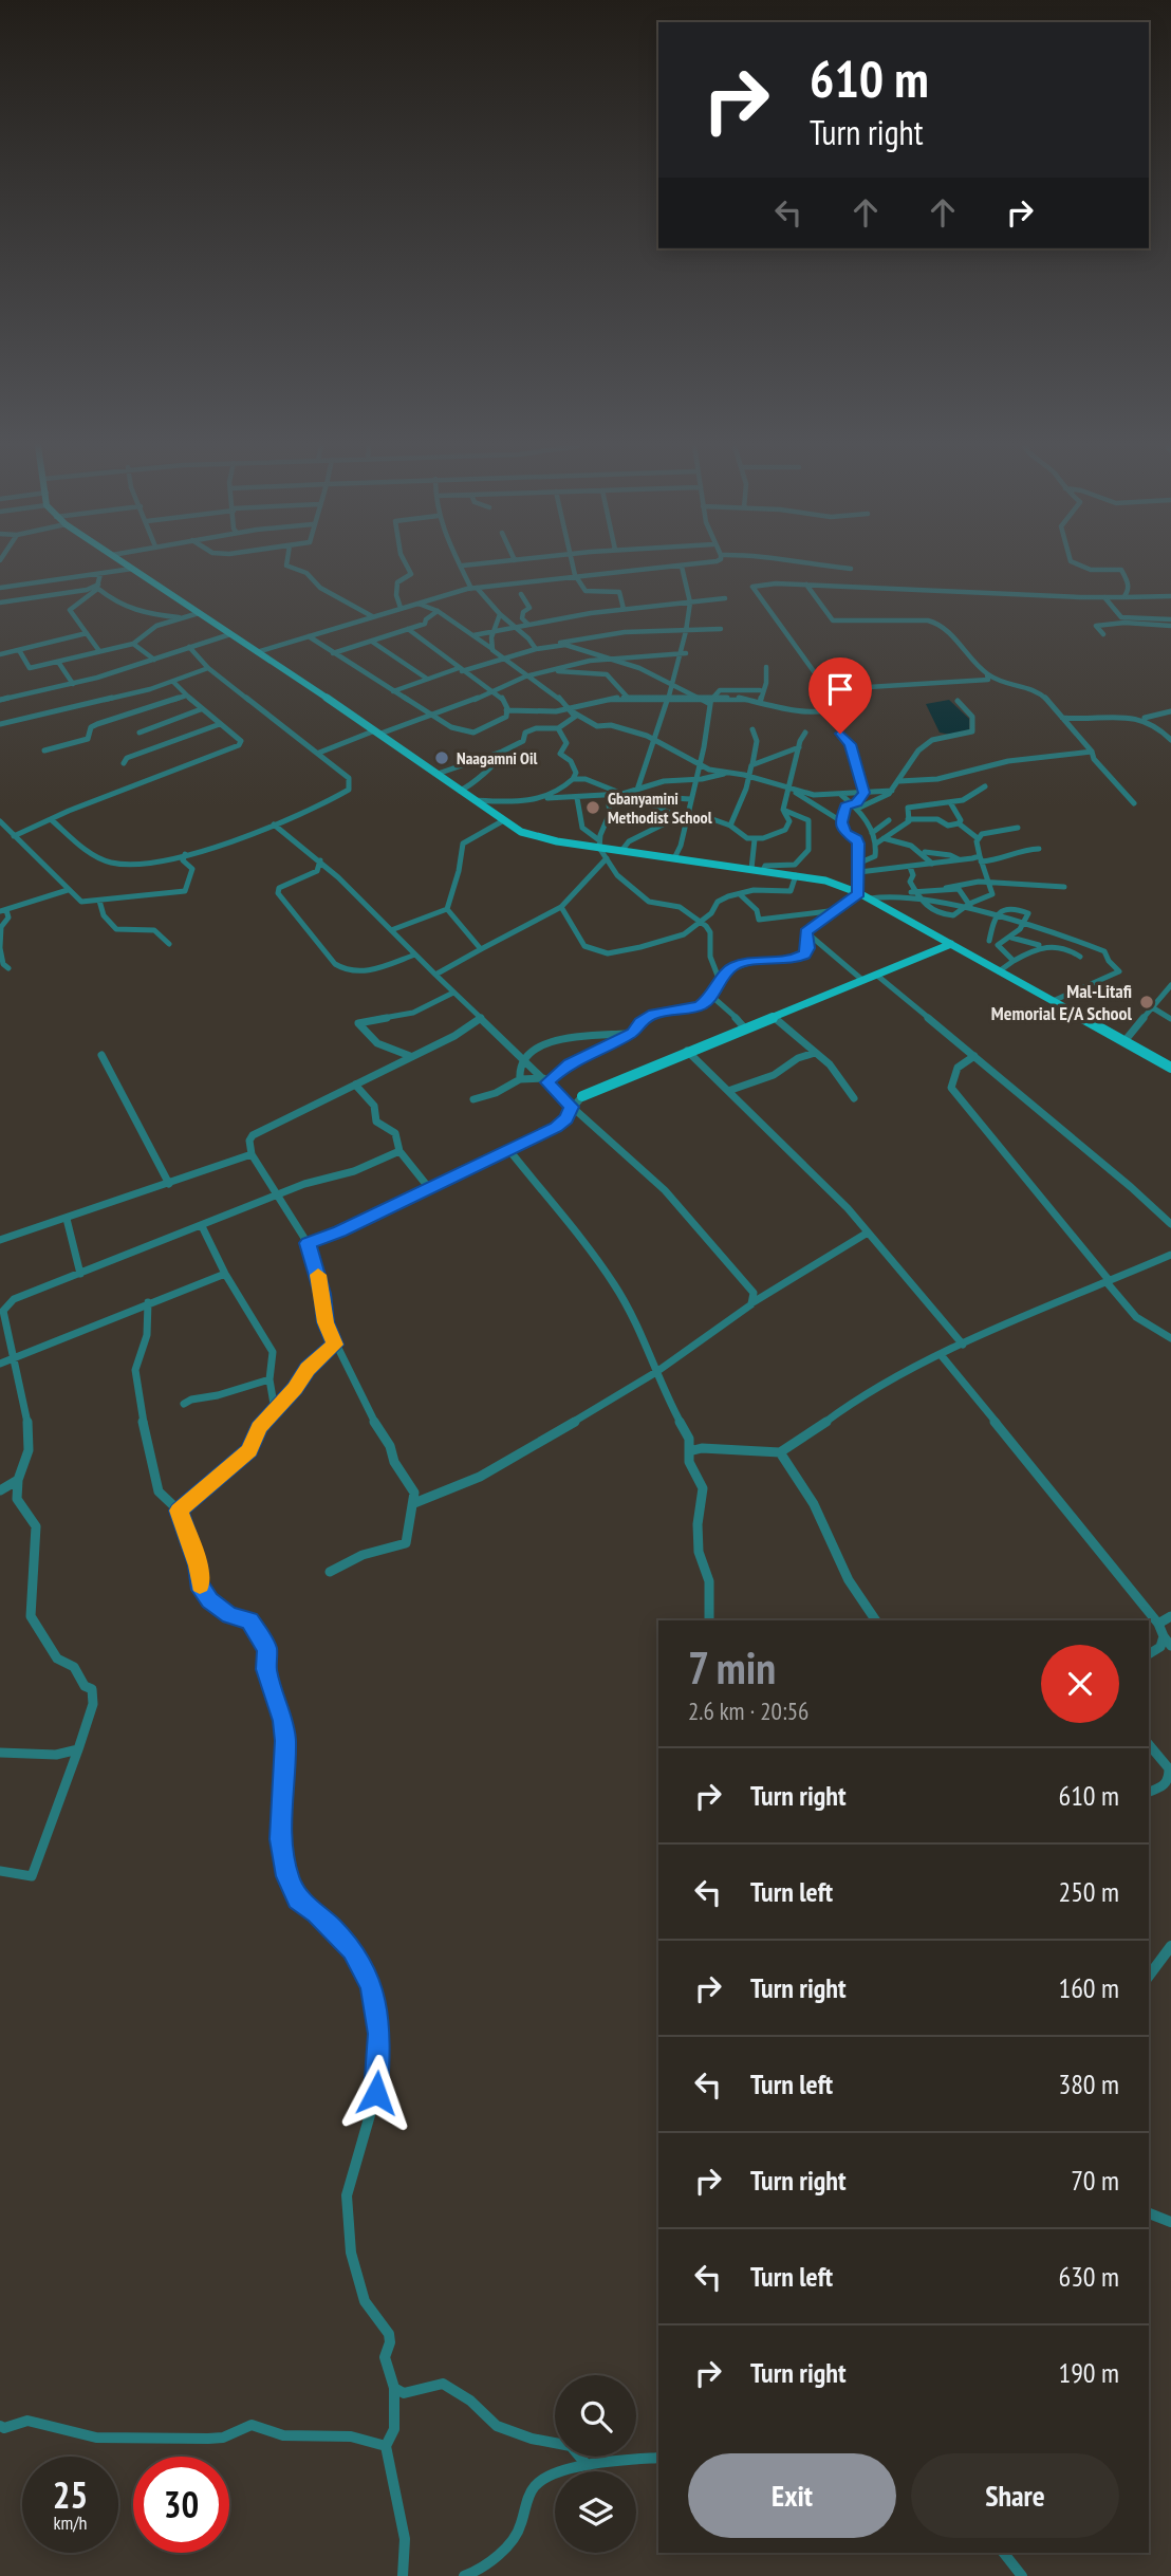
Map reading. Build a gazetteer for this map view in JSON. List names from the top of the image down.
{
  "places": ["Naagamni Oil", "Gbanyamini Methodist School", "Mal-Litafi Memorial E/A School"],
  "page": {
    "turn": ["610 m", "Turn right"],
    "heading": ["7 min", "2.6 km · 20:56"],
    "list": [
      {
        "name": "Turn right",
        "value": "610 m"
      },
      {
        "name": "Turn left",
        "value": "250 m"
      },
      {
        "name": "Turn right",
        "value": "160 m"
      },
      {
        "name": "Turn left",
        "value": "380 m"
      },
      {
        "name": "Turn right",
        "value": "70 m"
      },
      {
        "name": "Turn left",
        "value": "630 m"
      },
      {
        "name": "Turn right",
        "value": "190 m"
      }
    ],
    "buttons": ["Exit", "Share"],
    "speed": "25 km/h",
    "limit": "30"
  }
}
